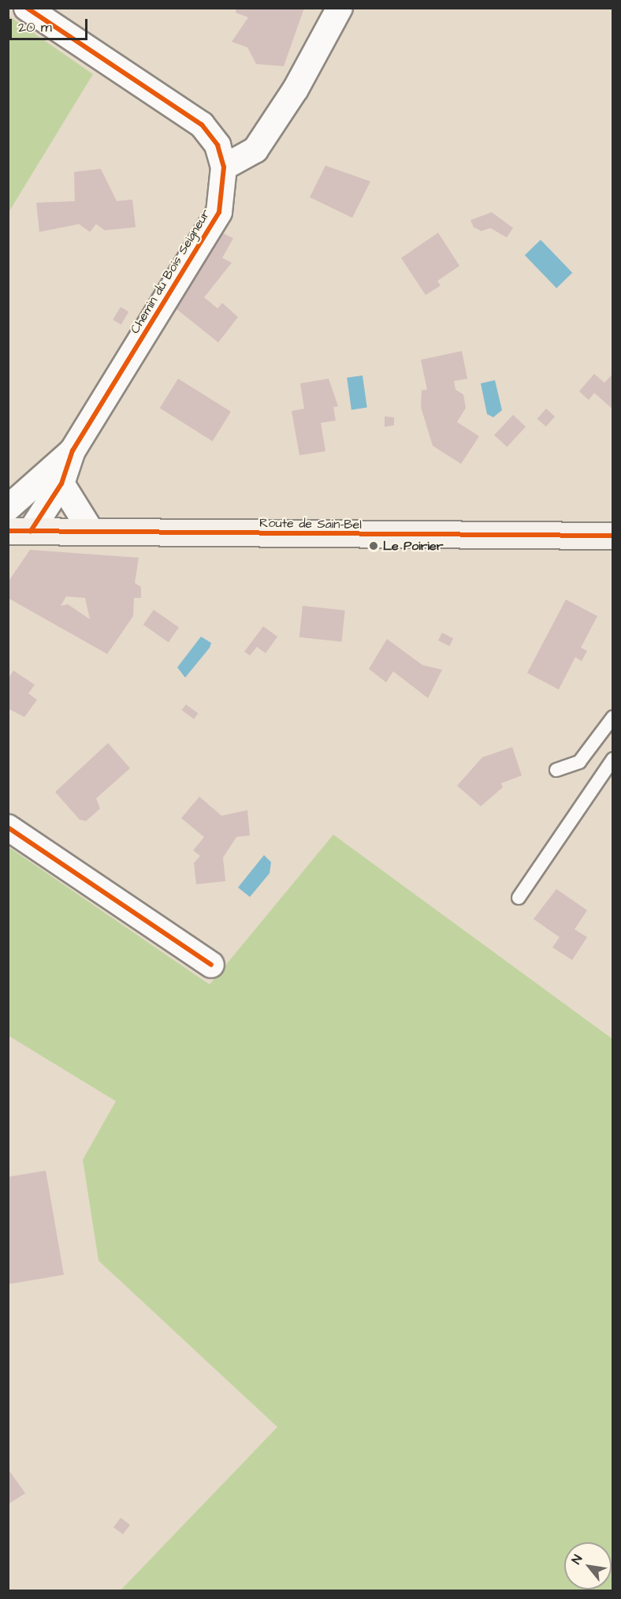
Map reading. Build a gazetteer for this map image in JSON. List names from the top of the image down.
{
  "streets": {
    "main road": ["Route de Sain-Bel"],
    "street": ["Chemin du Bois Seigneur"]
  },
  "crossings": [
    ["Chemin du Bois Seigneur", "Route de Sain-Bel"]
  ],
  "places": ["Le Poirier"],
  "scale_bar": "20 m",
  "north": "top left"
}
